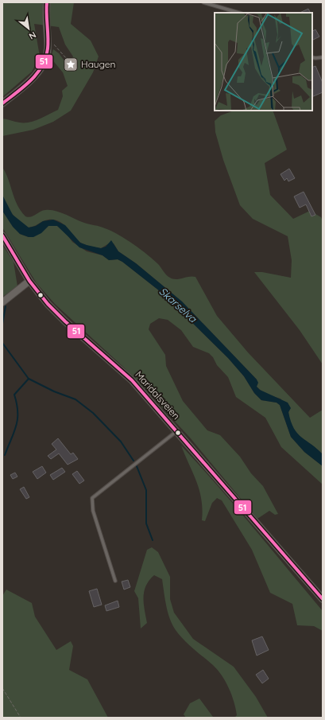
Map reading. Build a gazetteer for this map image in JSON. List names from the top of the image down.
{
  "streets": {
    "street": ["Maridalsveien"]
  },
  "water": ["Skarselva"],
  "places": {
    "place": ["Haugen"]
  },
  "lines": ["transit line 51"],
  "north": "bottom right"
}
